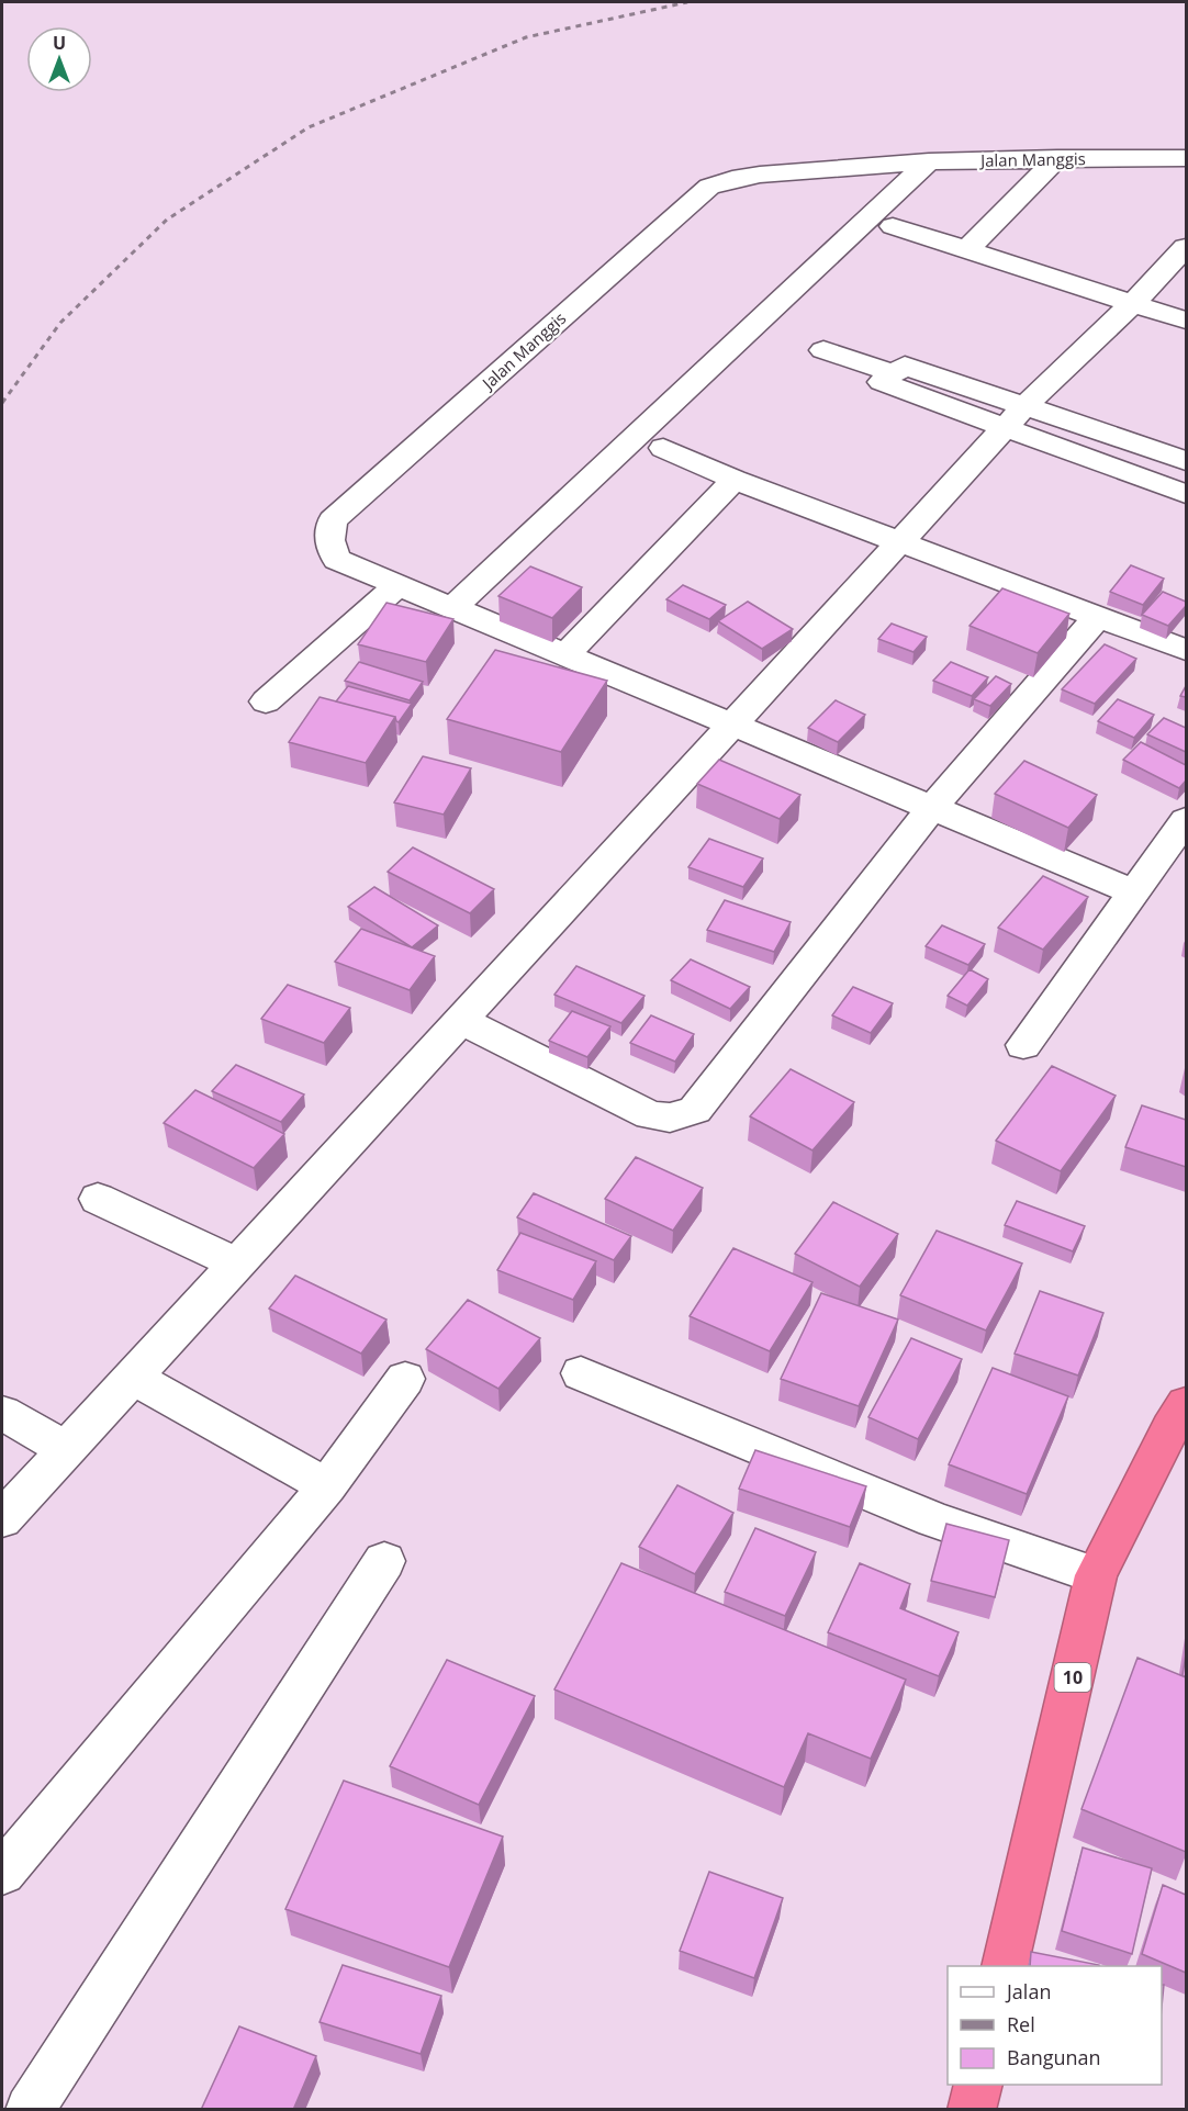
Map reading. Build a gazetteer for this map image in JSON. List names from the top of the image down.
{
  "streets": {
    "highway": ["10"],
    "street": ["Jalan Manggis"]
  },
  "legend": ["Jalan", "Rel", "Bangunan"],
  "north": "top"
}
